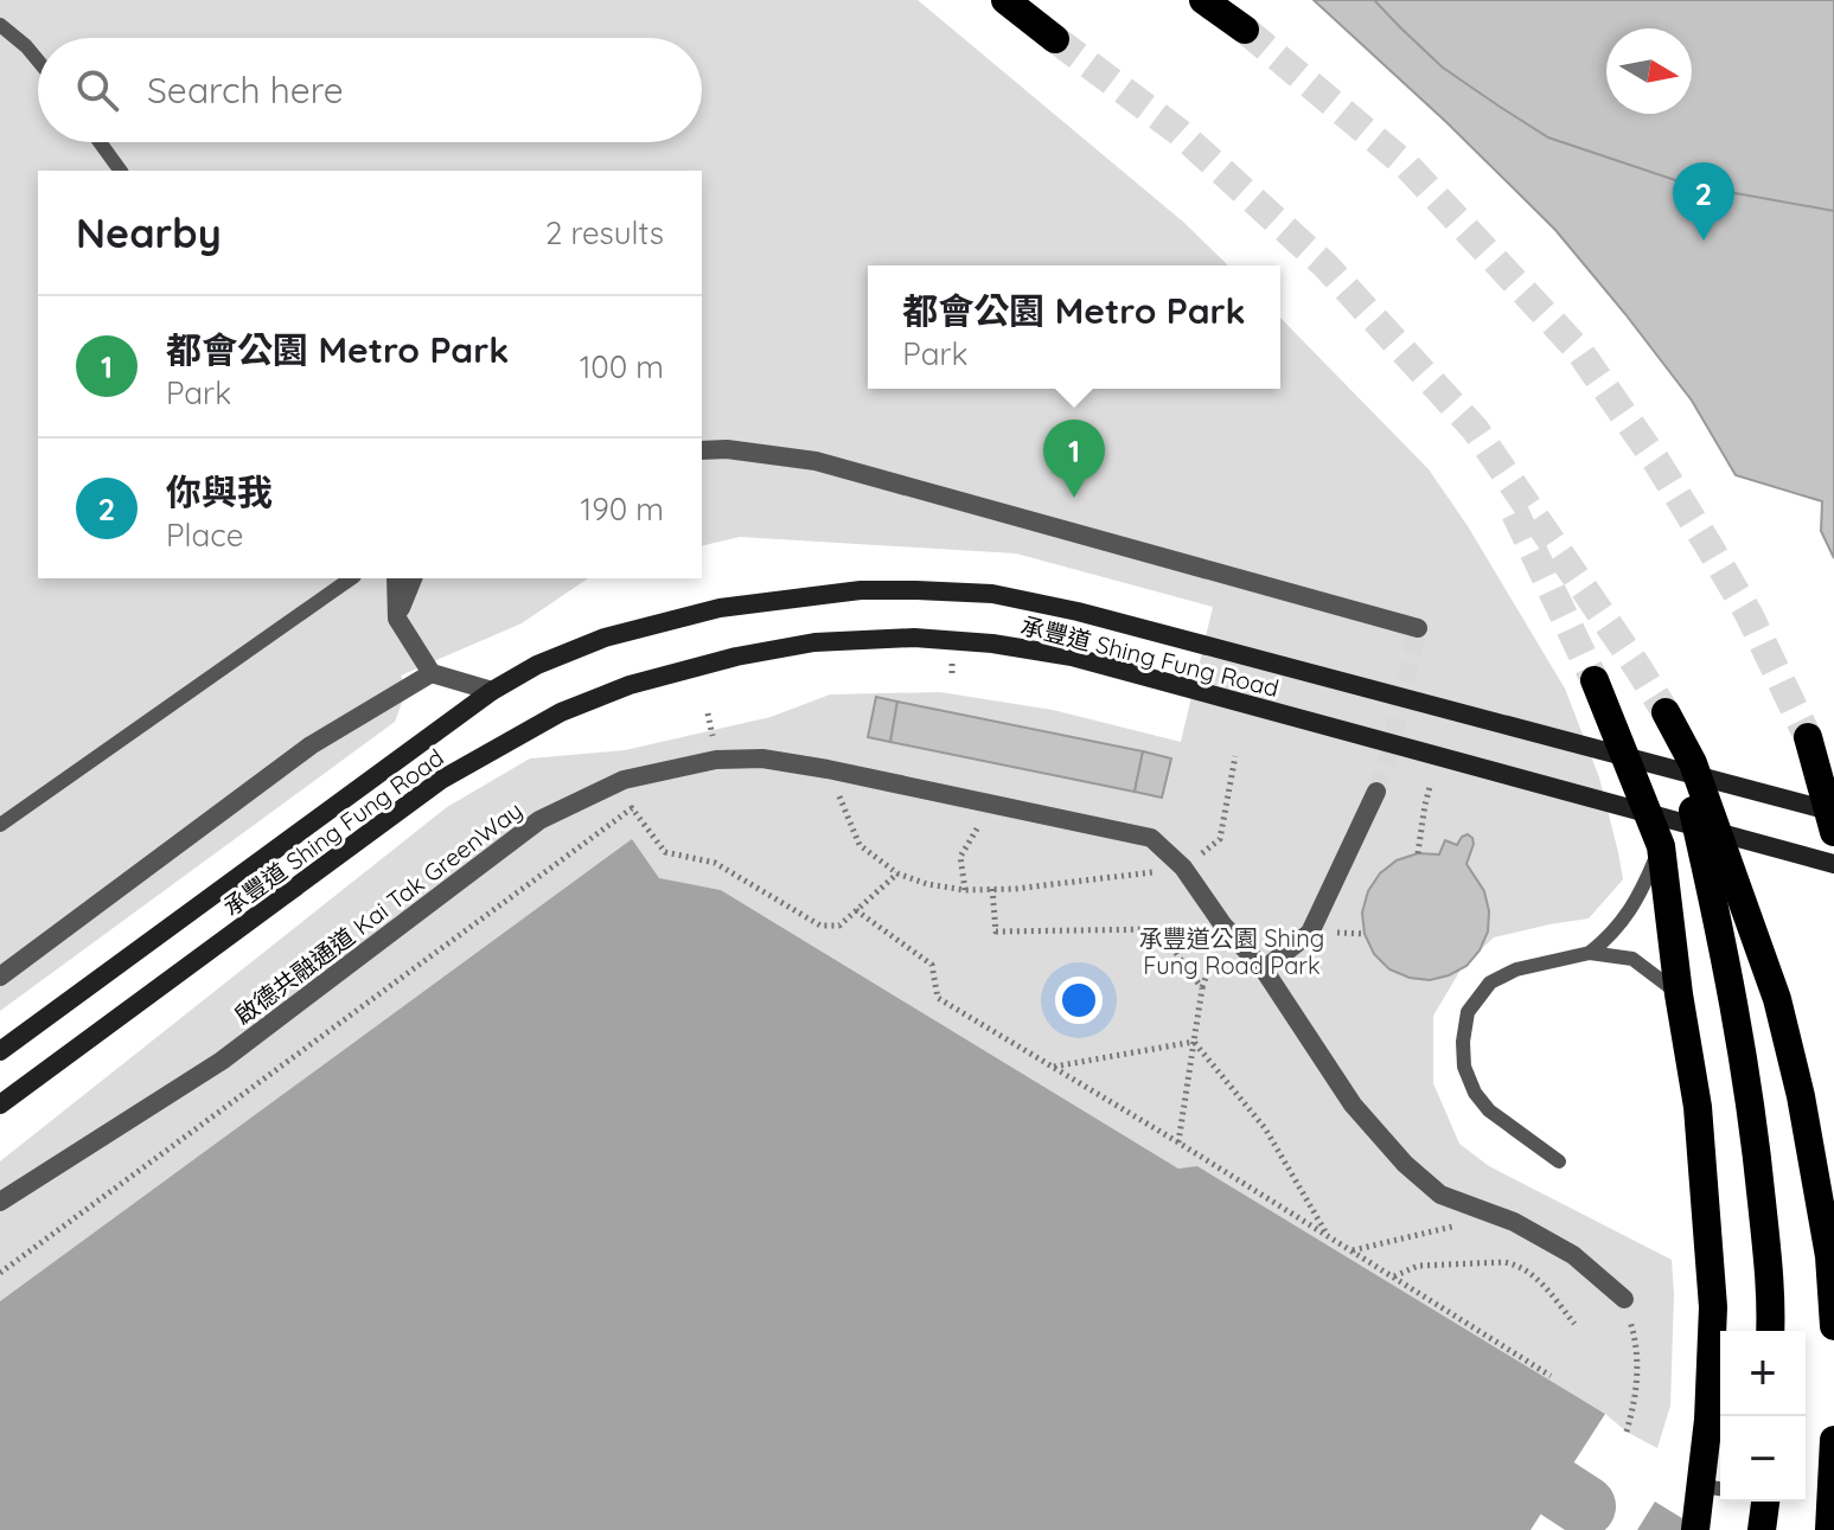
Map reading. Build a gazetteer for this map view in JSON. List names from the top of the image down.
{
  "streets": {
    "main road": ["承豐道 Shing Fung Road"],
    "street": ["啟德共融通道 Kai Tak GreenWay"]
  },
  "parks": ["承豐道公園 Shing Fung Road Park"],
  "north": "right",
  "page": {
    "search": "Search here",
    "pins": ["2", "1"],
    "heading": ["Nearby", "2 results"],
    "popup": ["都會公園 Metro Park", "Park"],
    "list": [
      {
        "mark": "1",
        "name": "都會公園 Metro Park",
        "note": "Park",
        "value": "100 m"
      },
      {
        "mark": "2",
        "name": "你與我",
        "note": "Place",
        "value": "190 m"
      }
    ],
    "map_buttons": ["+", "−"]
  }
}
